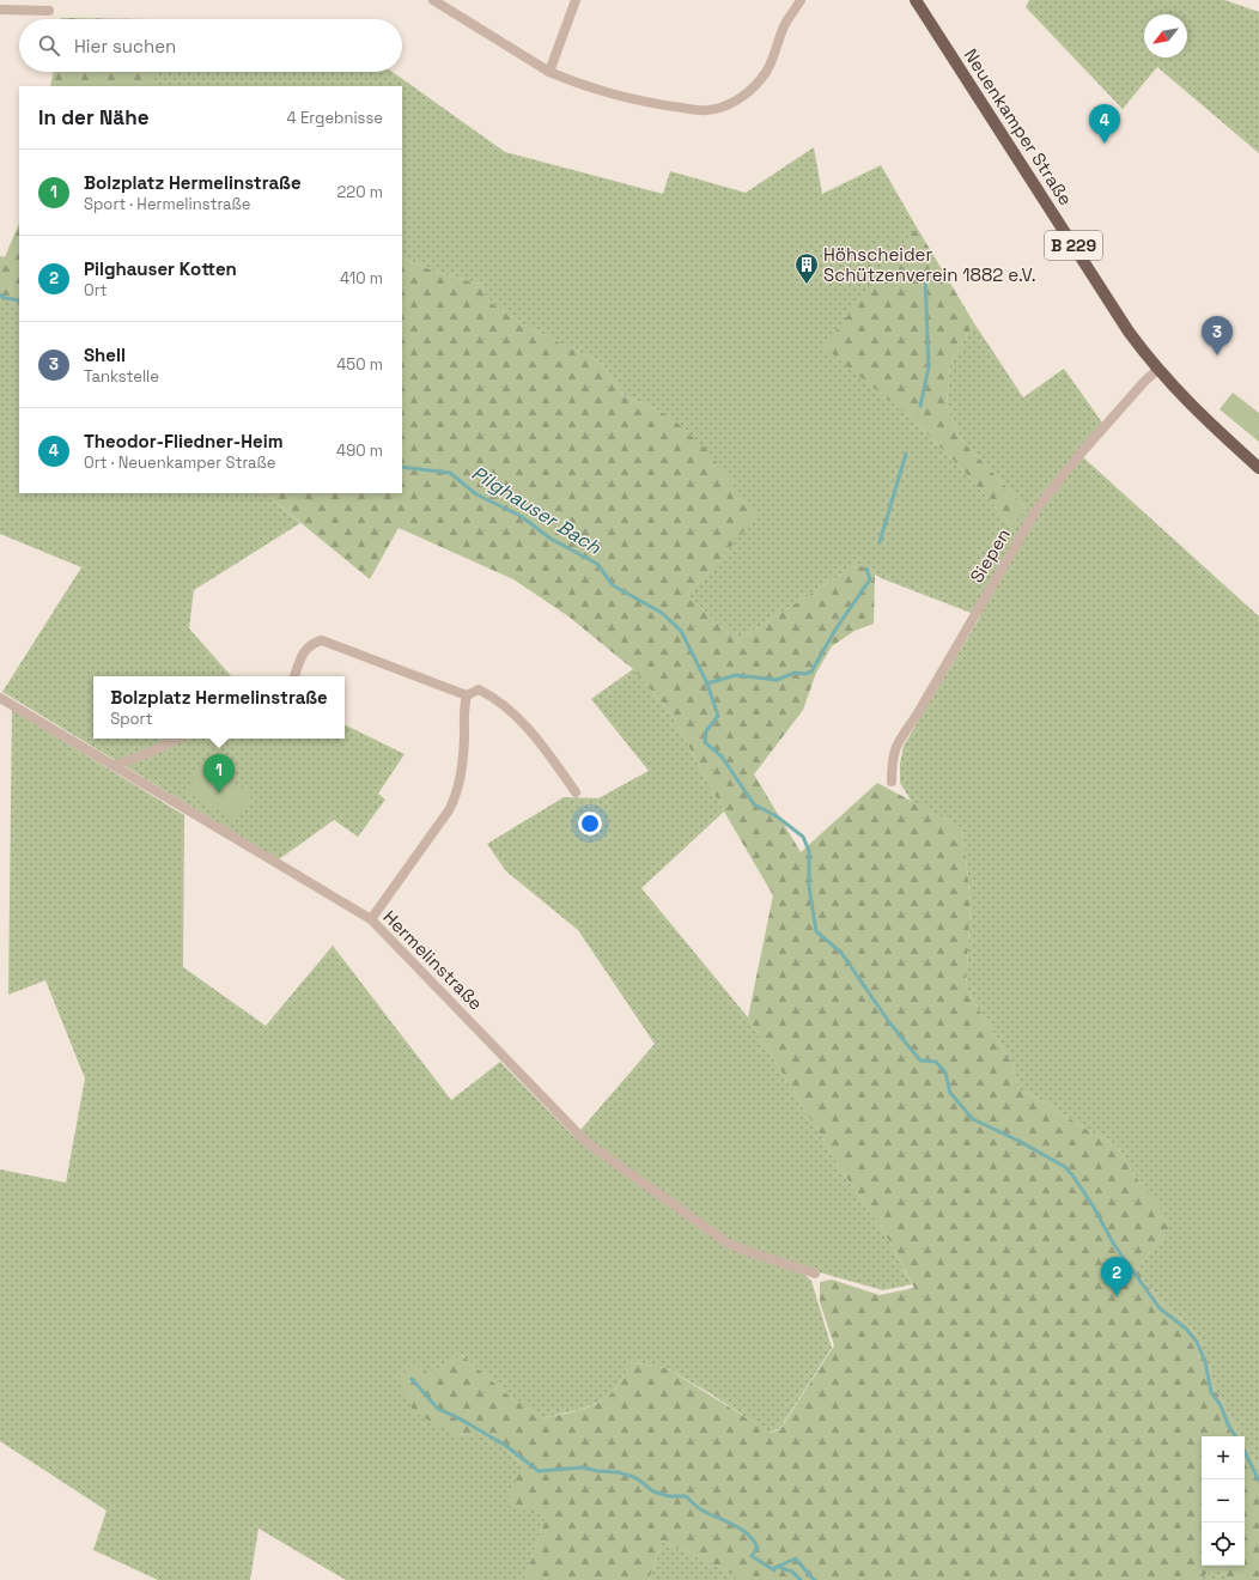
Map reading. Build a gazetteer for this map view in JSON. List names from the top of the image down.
{
  "streets": {
    "main road": ["Neuenkamper Straße", "B 229"],
    "street": ["Siepen", "Hermelinstraße"]
  },
  "crossings": [
    ["Neuenkamper Straße", "Siepen"]
  ],
  "water": ["Pilghauser Bach"],
  "places": {
    "building": ["Höhscheider Schützenverein 1882 e.V."]
  },
  "north": "bottom left",
  "page": {
    "search": "Hier suchen",
    "heading": ["In der Nähe", "4 Ergebnisse"],
    "pins": [
      "4",
      "3",
      "1",
      "2"
    ],
    "list": [
      {
        "mark": "1",
        "name": "Bolzplatz Hermelinstraße",
        "note": "Sport · Hermelinstraße",
        "value": "220 m"
      },
      {
        "mark": "2",
        "name": "Pilghauser Kotten",
        "note": "Ort",
        "value": "410 m"
      },
      {
        "mark": "3",
        "name": "Shell",
        "note": "Tankstelle",
        "value": "450 m"
      },
      {
        "mark": "4",
        "name": "Theodor-Fliedner-Heim",
        "note": "Ort · Neuenkamper Straße",
        "value": "490 m"
      }
    ],
    "popup": ["Bolzplatz Hermelinstraße", "Sport"],
    "map_buttons": ["+", "−"]
  }
}
